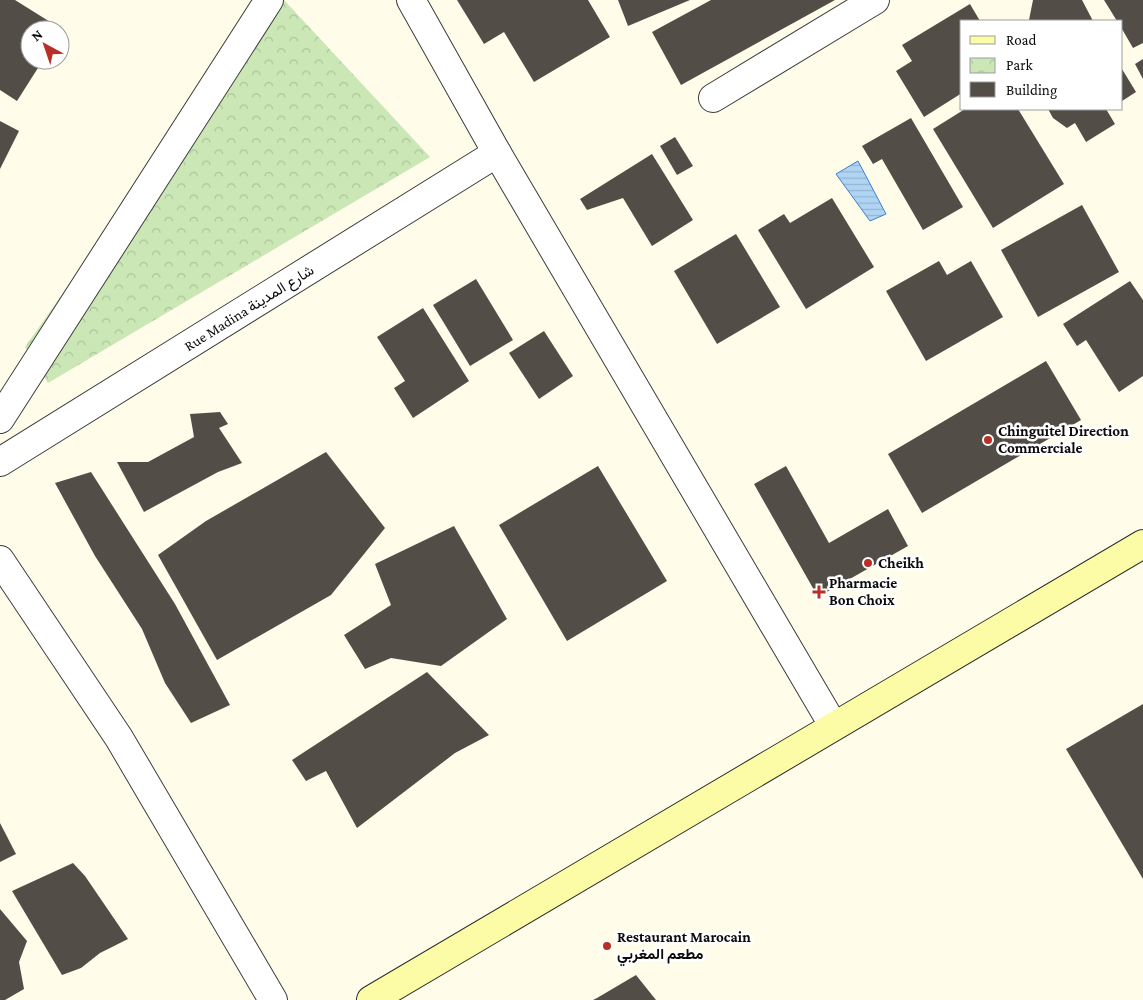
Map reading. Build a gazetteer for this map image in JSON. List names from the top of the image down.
{
  "streets": {
    "street": ["Rue Madina شارع المدينة"]
  },
  "places": {
    "other": ["Chinguitel Direction Commerciale", "Cheikh", "Restaurant Marocain مطعم المغربي"],
    "health": ["Pharmacie Bon Choix"]
  },
  "legend": ["Road", "Park", "Building"],
  "north": "top left"
}
